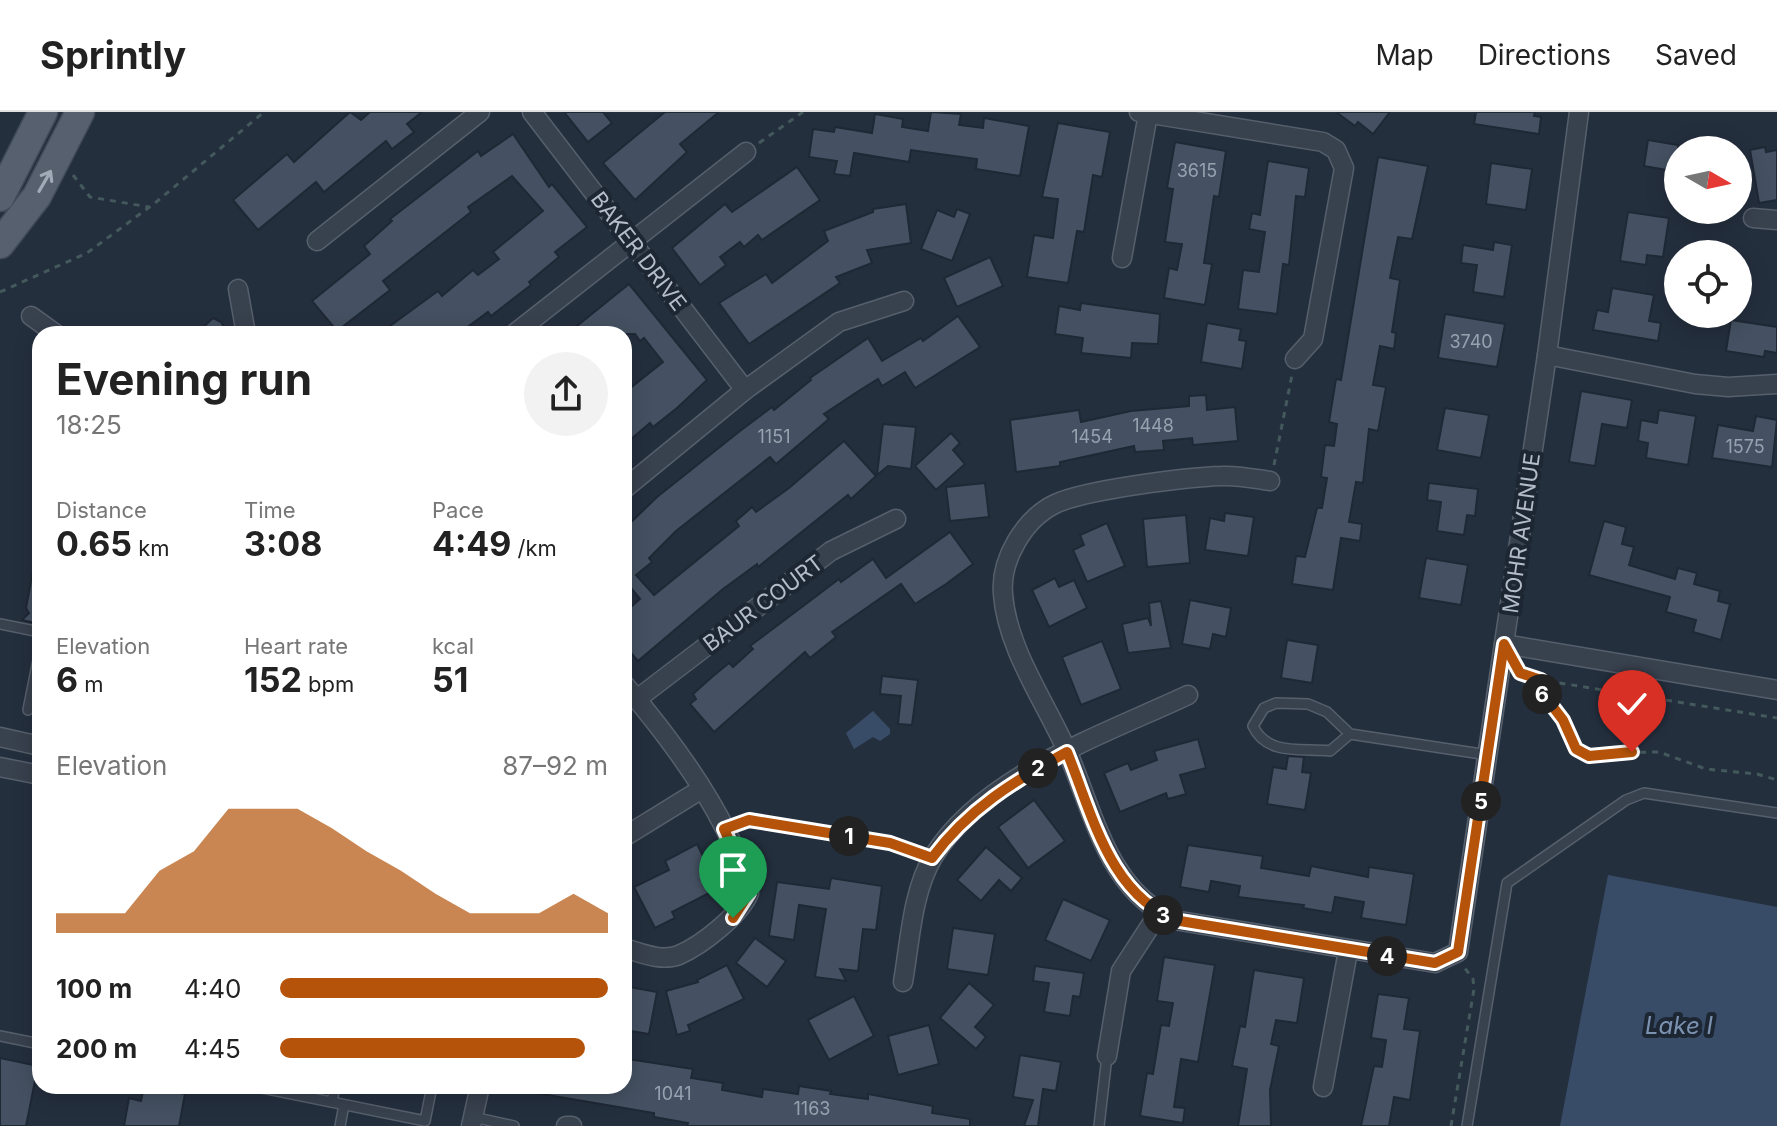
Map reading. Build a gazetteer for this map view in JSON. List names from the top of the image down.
{
  "streets": {
    "street": ["BAKER DRIVE", "MOHR AVENUE", "BAUR COURT"]
  },
  "water": ["Lake I"],
  "house_numbers": [
    "3615",
    "3740",
    "1448",
    "1151",
    "1454",
    "1575",
    "1041",
    "1163"
  ],
  "north": "right",
  "page": {
    "header": "Sprintly",
    "nav": ["Map", "Directions", "Saved"],
    "heading": ["Evening run", "18:25"],
    "stats": [
      ["Distance", "0.65 km"],
      ["Time", "3:08"],
      ["Pace", "4:49 /km"],
      ["Elevation", "6 m"],
      ["Heart rate", "152 bpm"],
      ["kcal", "51"]
    ],
    "pins": [
      "6",
      "2",
      "5",
      "1",
      "3",
      "4"
    ],
    "chart": ["Elevation", "87–92 m"],
    "list": [
      {
        "name": "100 m",
        "note": "4:40"
      },
      {
        "name": "200 m",
        "note": "4:45"
      }
    ]
  }
}
